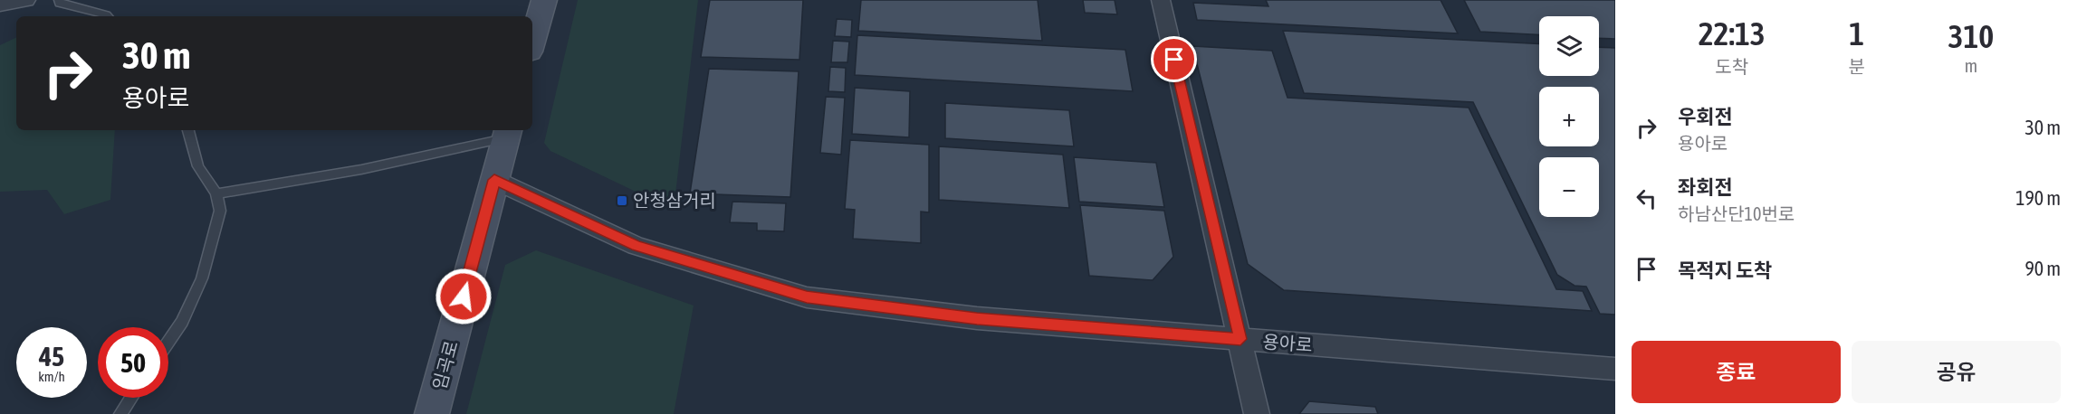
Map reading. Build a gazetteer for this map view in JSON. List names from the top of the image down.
{
  "streets": {
    "main road": ["임곡로"],
    "street": ["용아로"]
  },
  "crossings": [
    ["용아로", "임곡로"]
  ],
  "places": {
    "transit": ["안청삼거리"]
  },
  "page": {
    "eta": [
      "22:13",
      "도착",
      "1",
      "분",
      "310",
      "m"
    ],
    "map_buttons": ["+", "−"],
    "turn": ["30 m", "용아로"],
    "list": [
      {
        "name": "우회전",
        "note": "용아로",
        "value": "30 m"
      },
      {
        "name": "좌회전",
        "note": "하남산단10번로",
        "value": "190 m"
      },
      {
        "name": "목적지 도착",
        "value": "90 m"
      }
    ],
    "speed": "45 km/h",
    "limit": "50",
    "buttons": ["종료", "공유"]
  }
}
